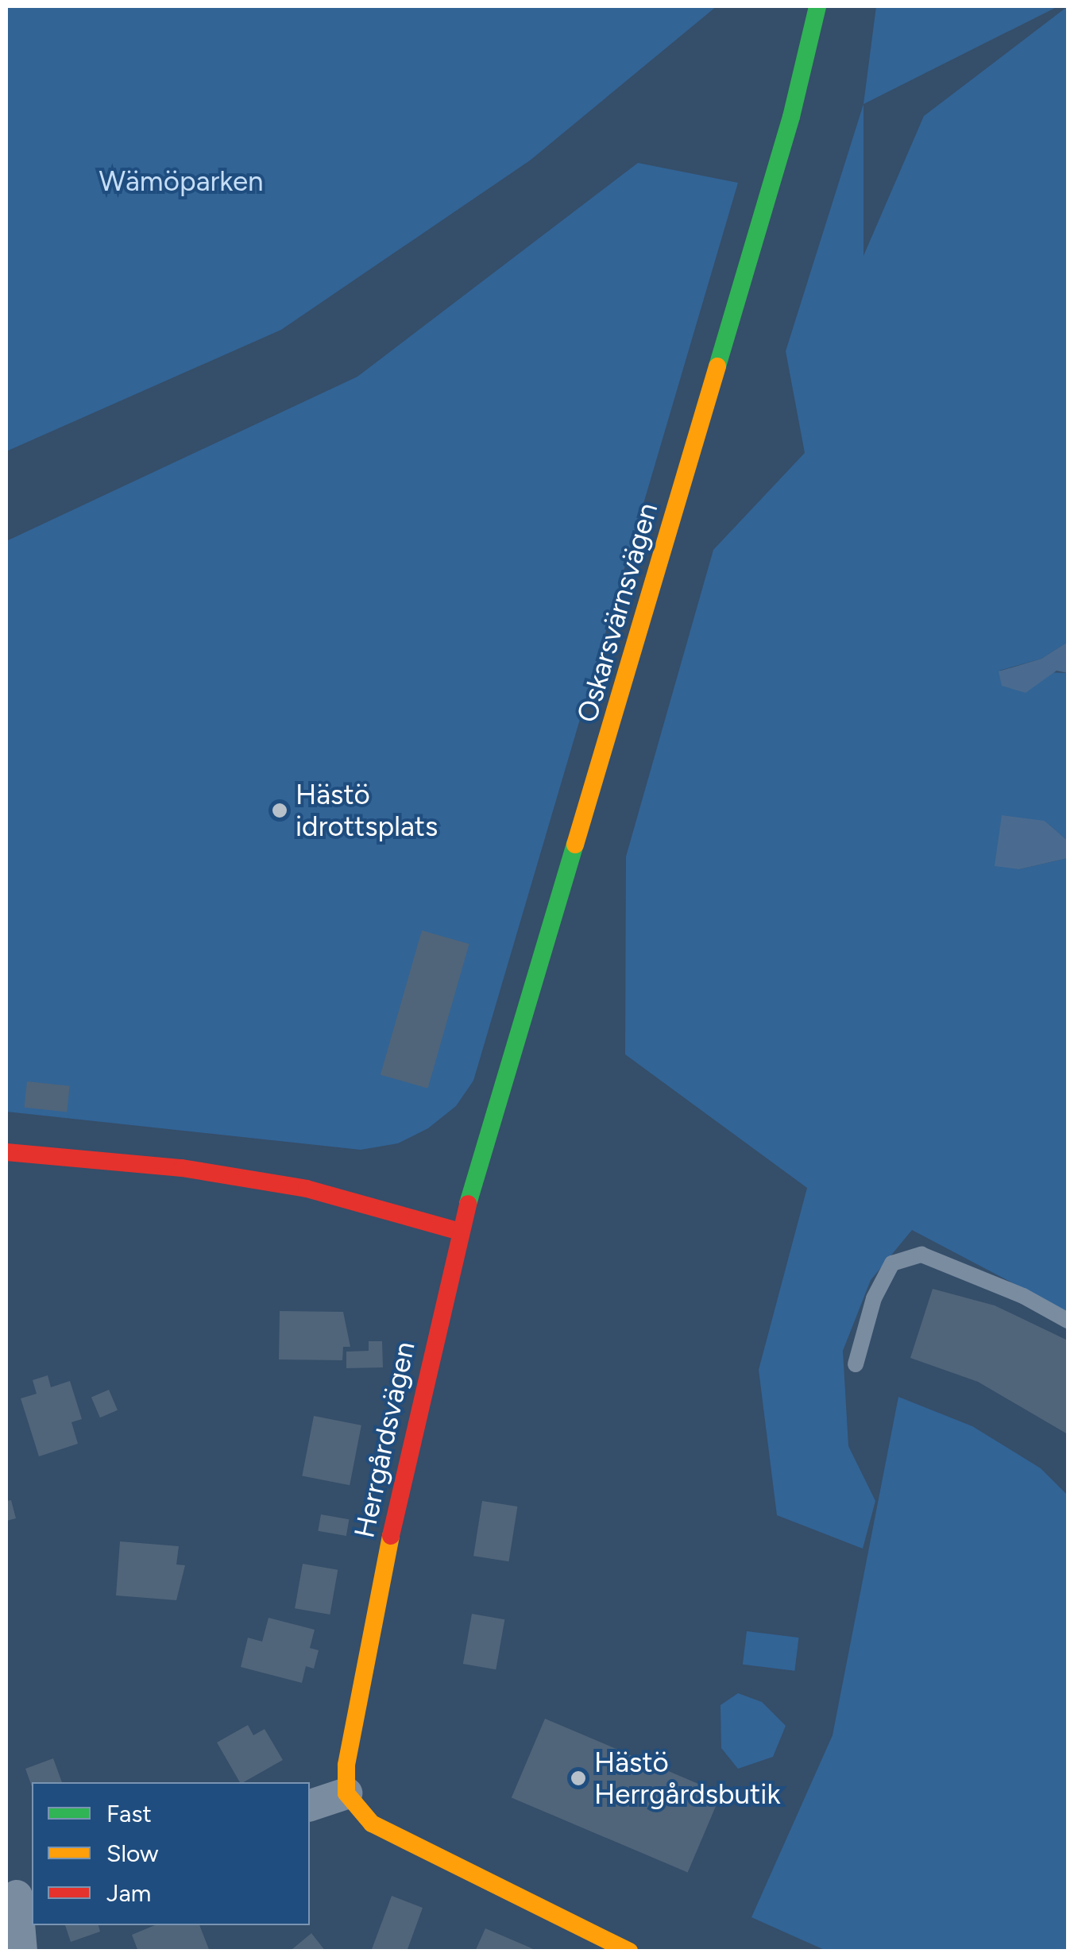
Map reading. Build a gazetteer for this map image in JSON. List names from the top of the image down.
{
  "streets": {
    "street": ["Oskarsvärnsvägen", "Herrgårdsvägen"]
  },
  "crossings": [
    ["Oskarsvärnsvägen", "Herrgårdsvägen"]
  ],
  "parks": ["Wämöparken"],
  "places": ["Hästö idrottsplats", "Hästö Herrgårdsbutik"],
  "legend": ["Fast", "Slow", "Jam"]
}
